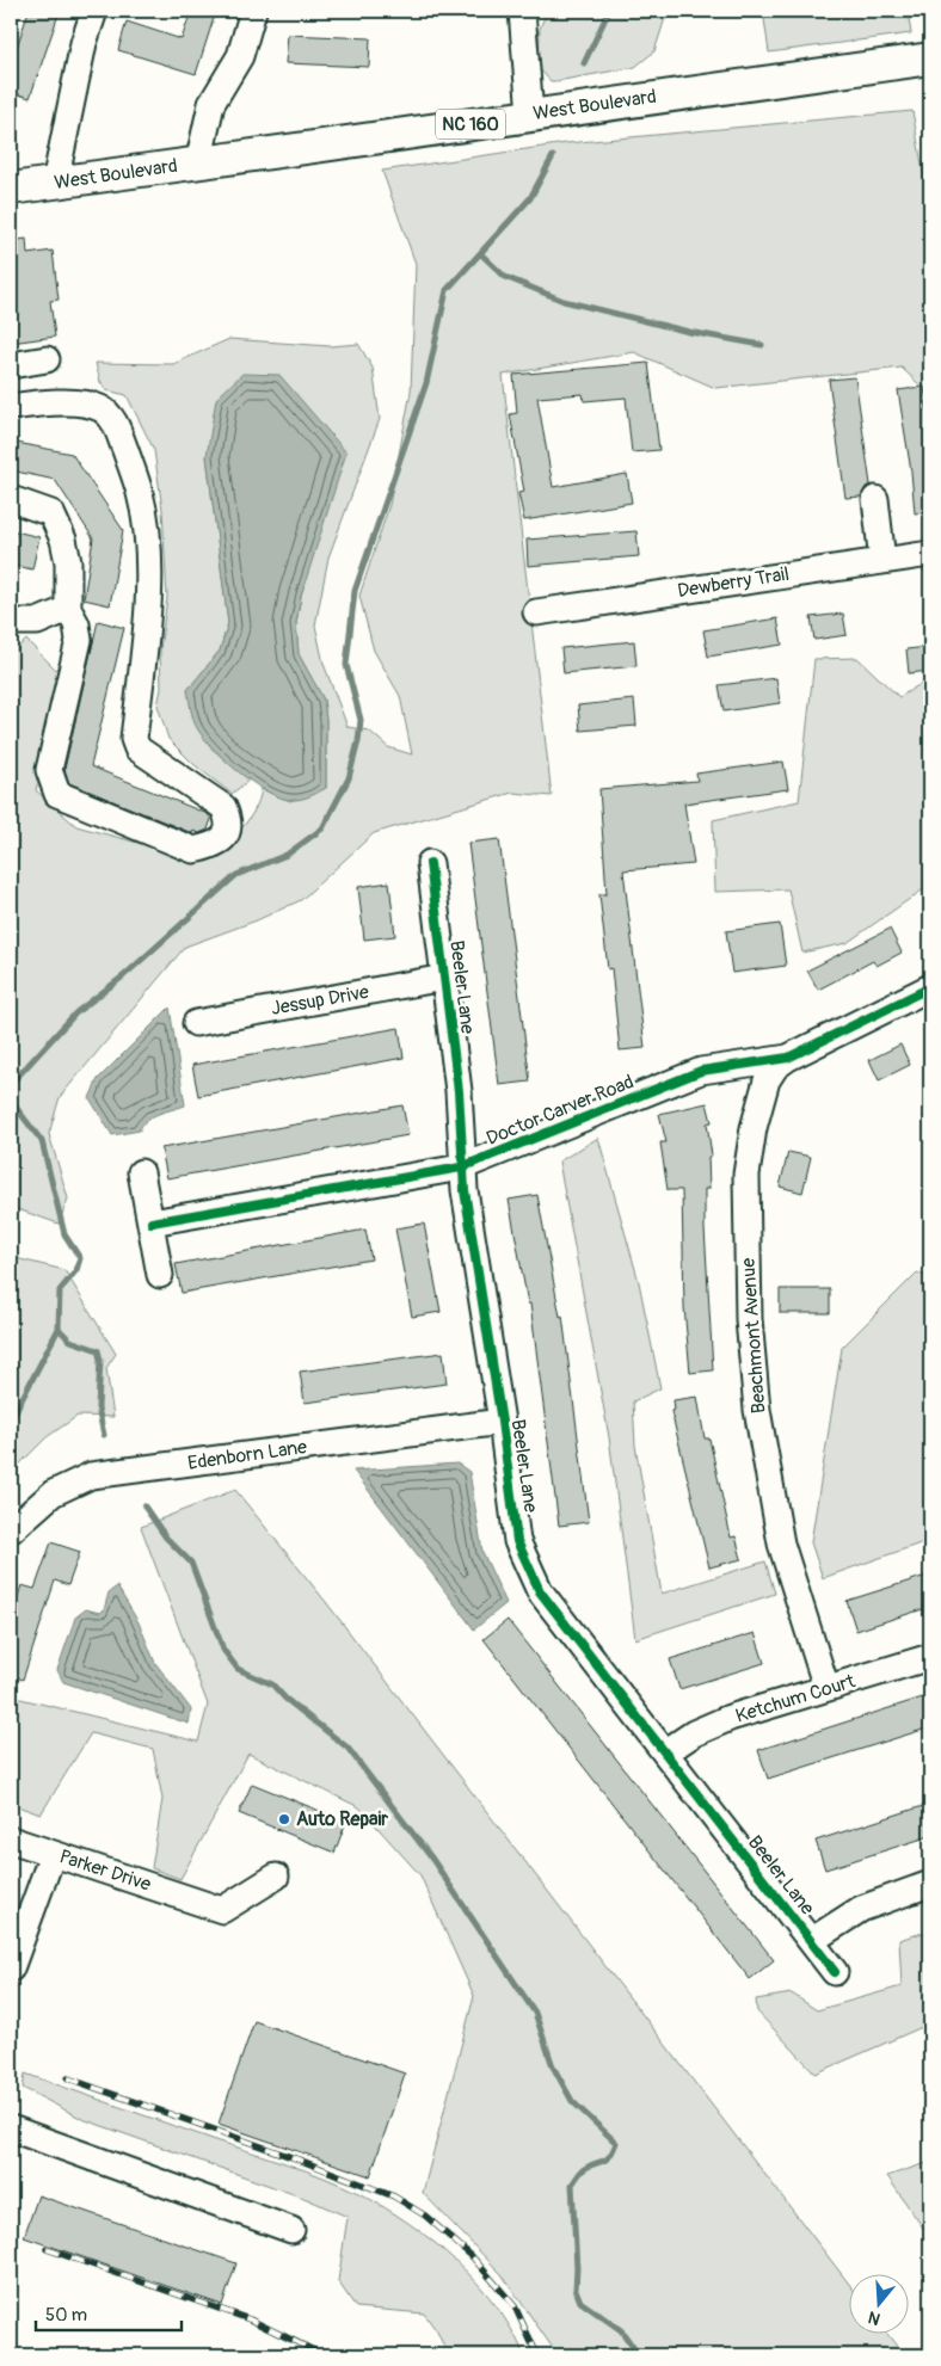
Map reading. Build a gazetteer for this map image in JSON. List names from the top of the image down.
{
  "streets": {
    "main road": ["West Boulevard", "NC 160"],
    "street": [
      "Dewberry Trail",
      "Beeler Lane",
      "Jessup Drive",
      "Doctor Carver Road",
      "Beachmont Avenue",
      "Edenborn Lane",
      "Ketchum Court",
      "Parker Drive"
    ]
  },
  "crossings": [
    ["Beeler Lane", "Jessup Drive"],
    ["Beeler Lane", "Doctor Carver Road"],
    ["Beeler Lane", "Edenborn Lane"],
    ["Beeler Lane", "Ketchum Court"],
    ["Doctor Carver Road", "Beachmont Avenue"],
    ["Beachmont Avenue", "Ketchum Court"]
  ],
  "places": ["Auto Repair"],
  "scale_bar": "50 m",
  "north": "bottom"
}
